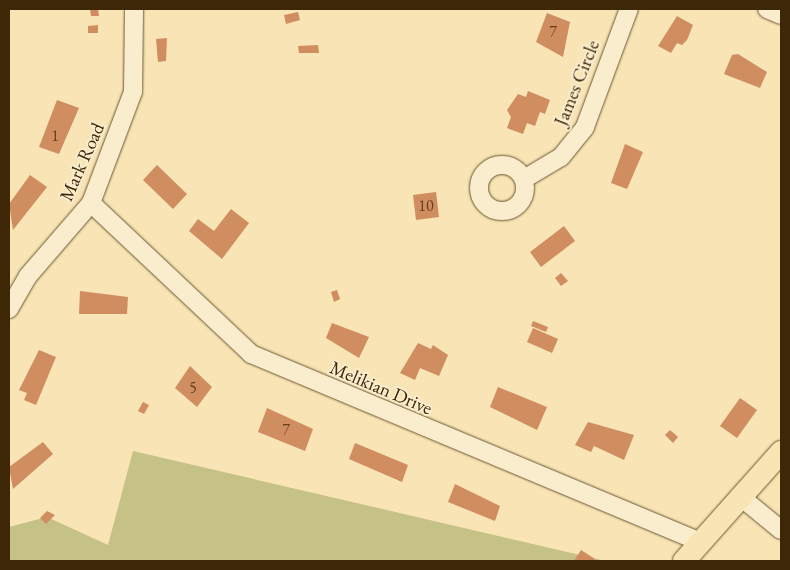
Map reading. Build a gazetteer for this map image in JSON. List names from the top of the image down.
{
  "streets": {
    "street": ["James Circle", "Mark Road", "Melikian Drive"]
  },
  "crossings": [
    ["Mark Road", "Melikian Drive"]
  ],
  "house_numbers": [
    "7",
    "1",
    "10",
    "5",
    "7"
  ]
}
